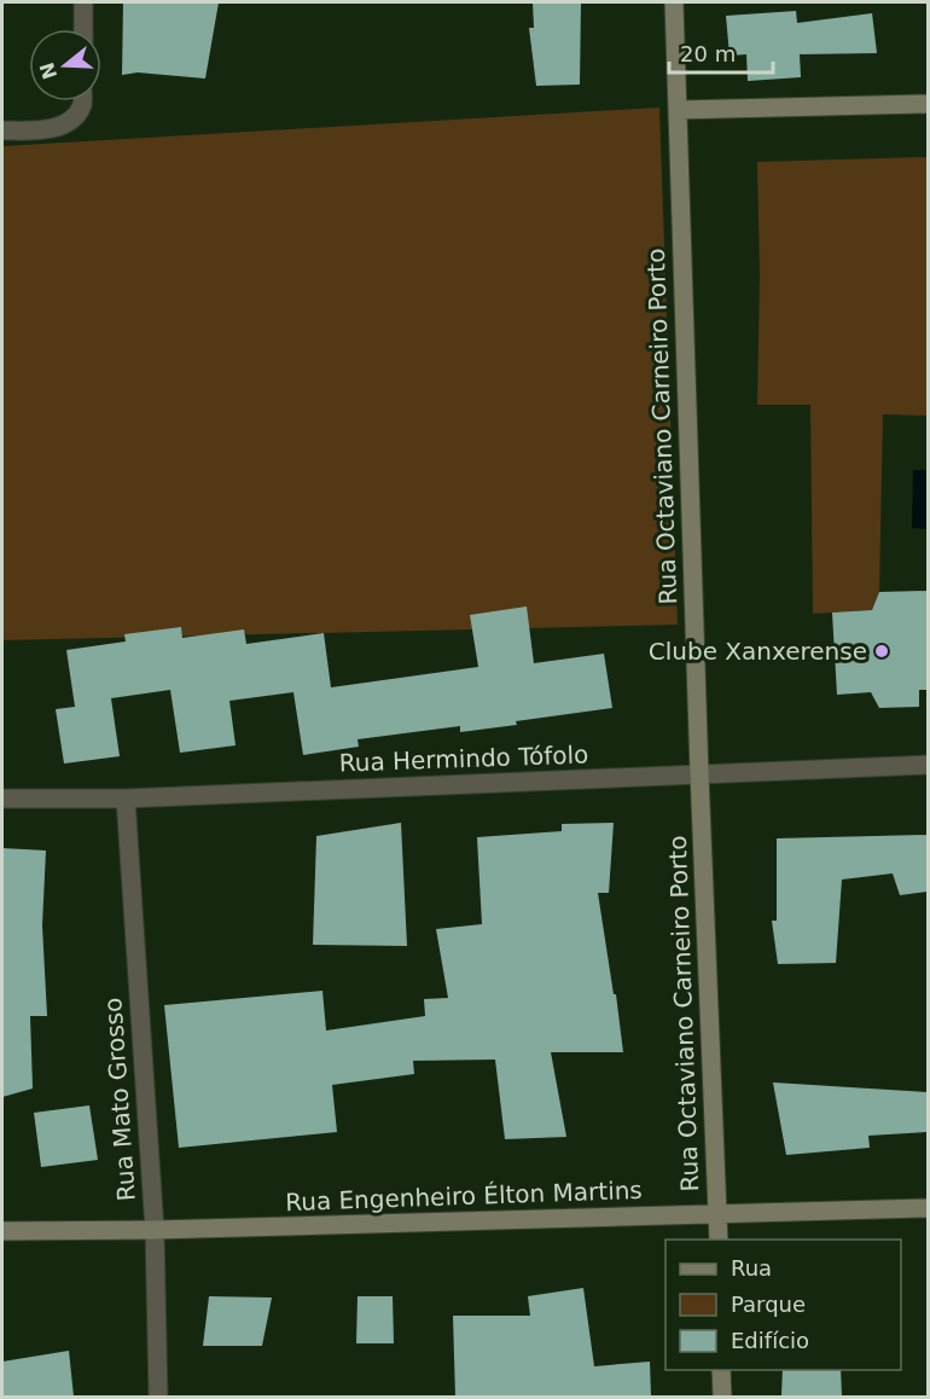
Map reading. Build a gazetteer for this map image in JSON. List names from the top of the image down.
{
  "streets": {
    "street": [
      "Rua Octaviano Carneiro Porto",
      "Rua Hermindo Tófolo",
      "Rua Mato Grosso",
      "Rua Engenheiro Élton Martins"
    ]
  },
  "crossings": [
    ["Rua Octaviano Carneiro Porto", "Rua Hermindo Tófolo"],
    ["Rua Octaviano Carneiro Porto", "Rua Engenheiro Élton Martins"],
    ["Rua Hermindo Tófolo", "Rua Mato Grosso"],
    ["Rua Mato Grosso", "Rua Engenheiro Élton Martins"]
  ],
  "places": ["Clube Xanxerense"],
  "legend": ["Rua", "Parque", "Edifício"],
  "scale_bar": "20 m",
  "north": "left"
}
